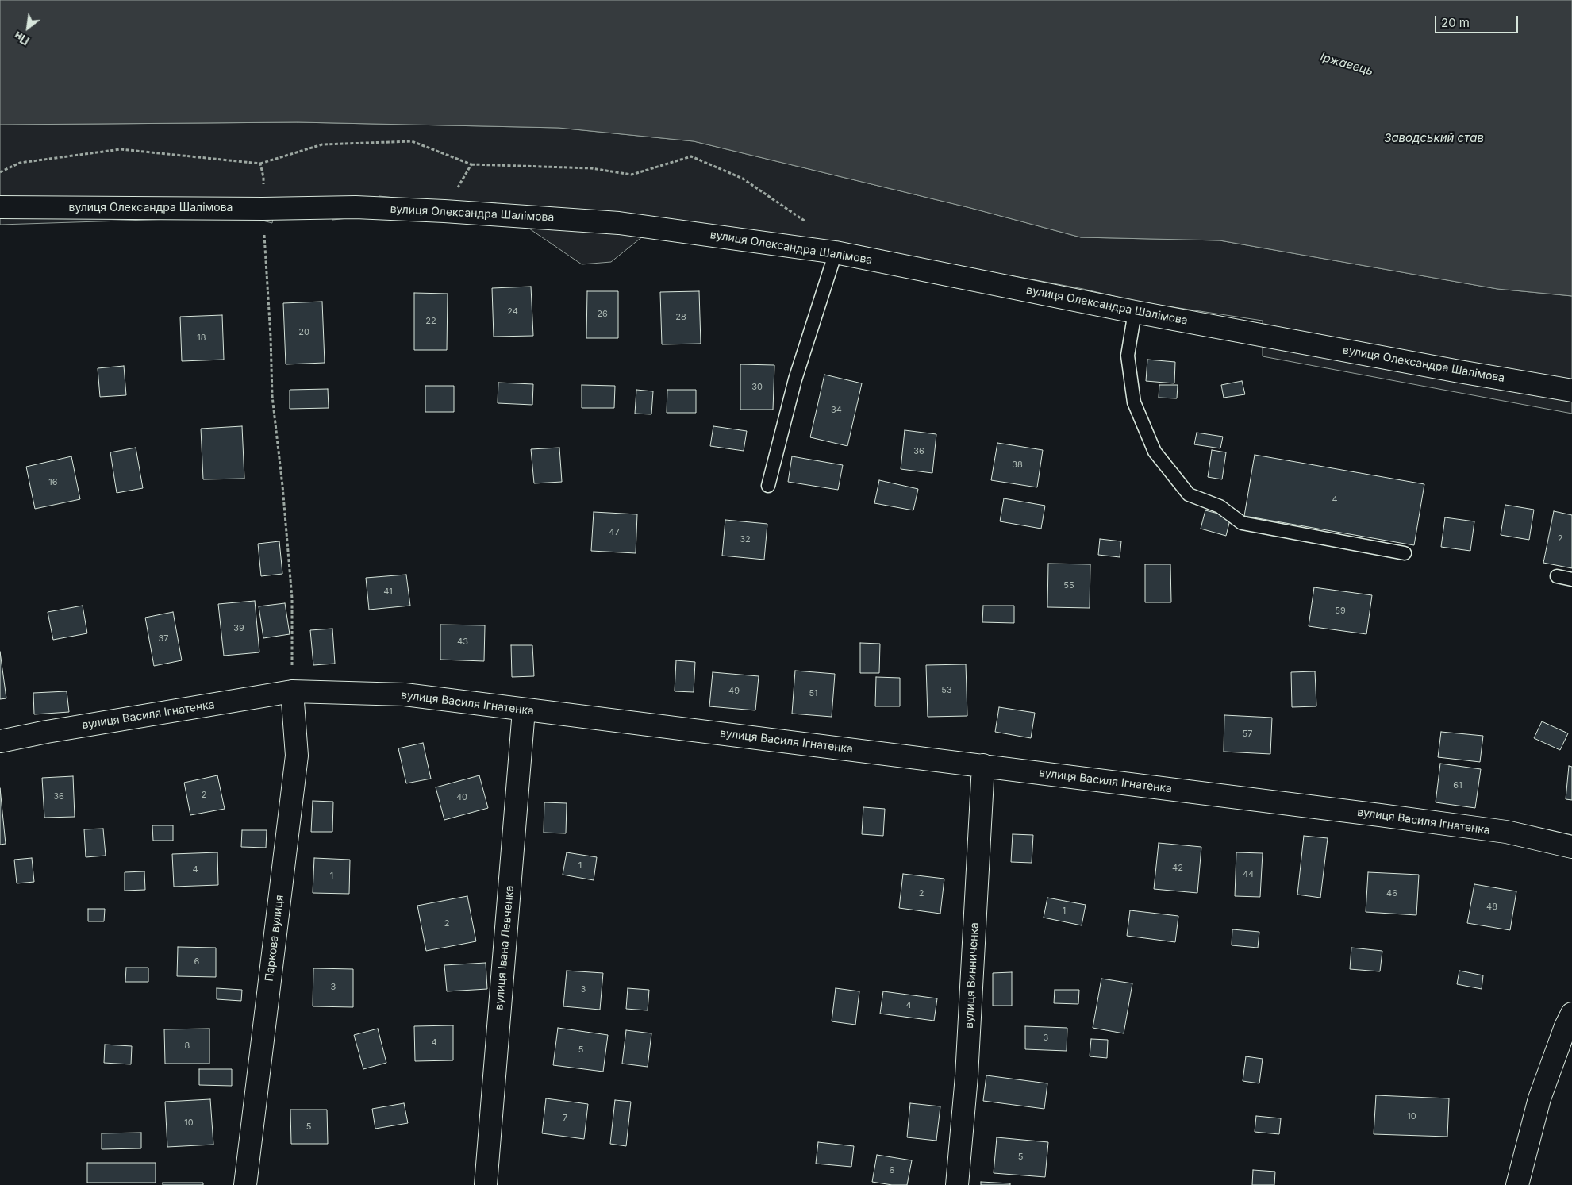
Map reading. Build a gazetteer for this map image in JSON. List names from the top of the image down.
{
  "streets": {
    "street": [
      "вулиця Олександра Шалімова",
      "вулиця Василя Ігнатенка",
      "Паркова вулиця",
      "вулиця Івана Левченка",
      "вулиця Винниченка"
    ]
  },
  "crossings": [
    ["вулиця Василя Ігнатенка", "Паркова вулиця"],
    ["вулиця Василя Ігнатенка", "вулиця Івана Левченка"],
    ["вулиця Василя Ігнатенка", "вулиця Винниченка"]
  ],
  "water": ["Іржавець", "Заводський став"],
  "house_numbers": [
    "24",
    "26",
    "28",
    "22",
    "20",
    "18",
    "30",
    "34",
    "36",
    "38",
    "16",
    "4",
    "47",
    "2",
    "32",
    "55",
    "41",
    "59",
    "39",
    "37",
    "43",
    "53",
    "49",
    "51",
    "57",
    "61",
    "2",
    "36",
    "40",
    "1",
    "42",
    "4",
    "44",
    "1",
    "2",
    "46",
    "48",
    "1",
    "2",
    "6",
    "3",
    "3",
    "4",
    "3",
    "4",
    "8",
    "5",
    "10",
    "7",
    "10",
    "5",
    "5",
    "6"
  ],
  "scale_bar": "20 m",
  "north": "bottom left"
}
